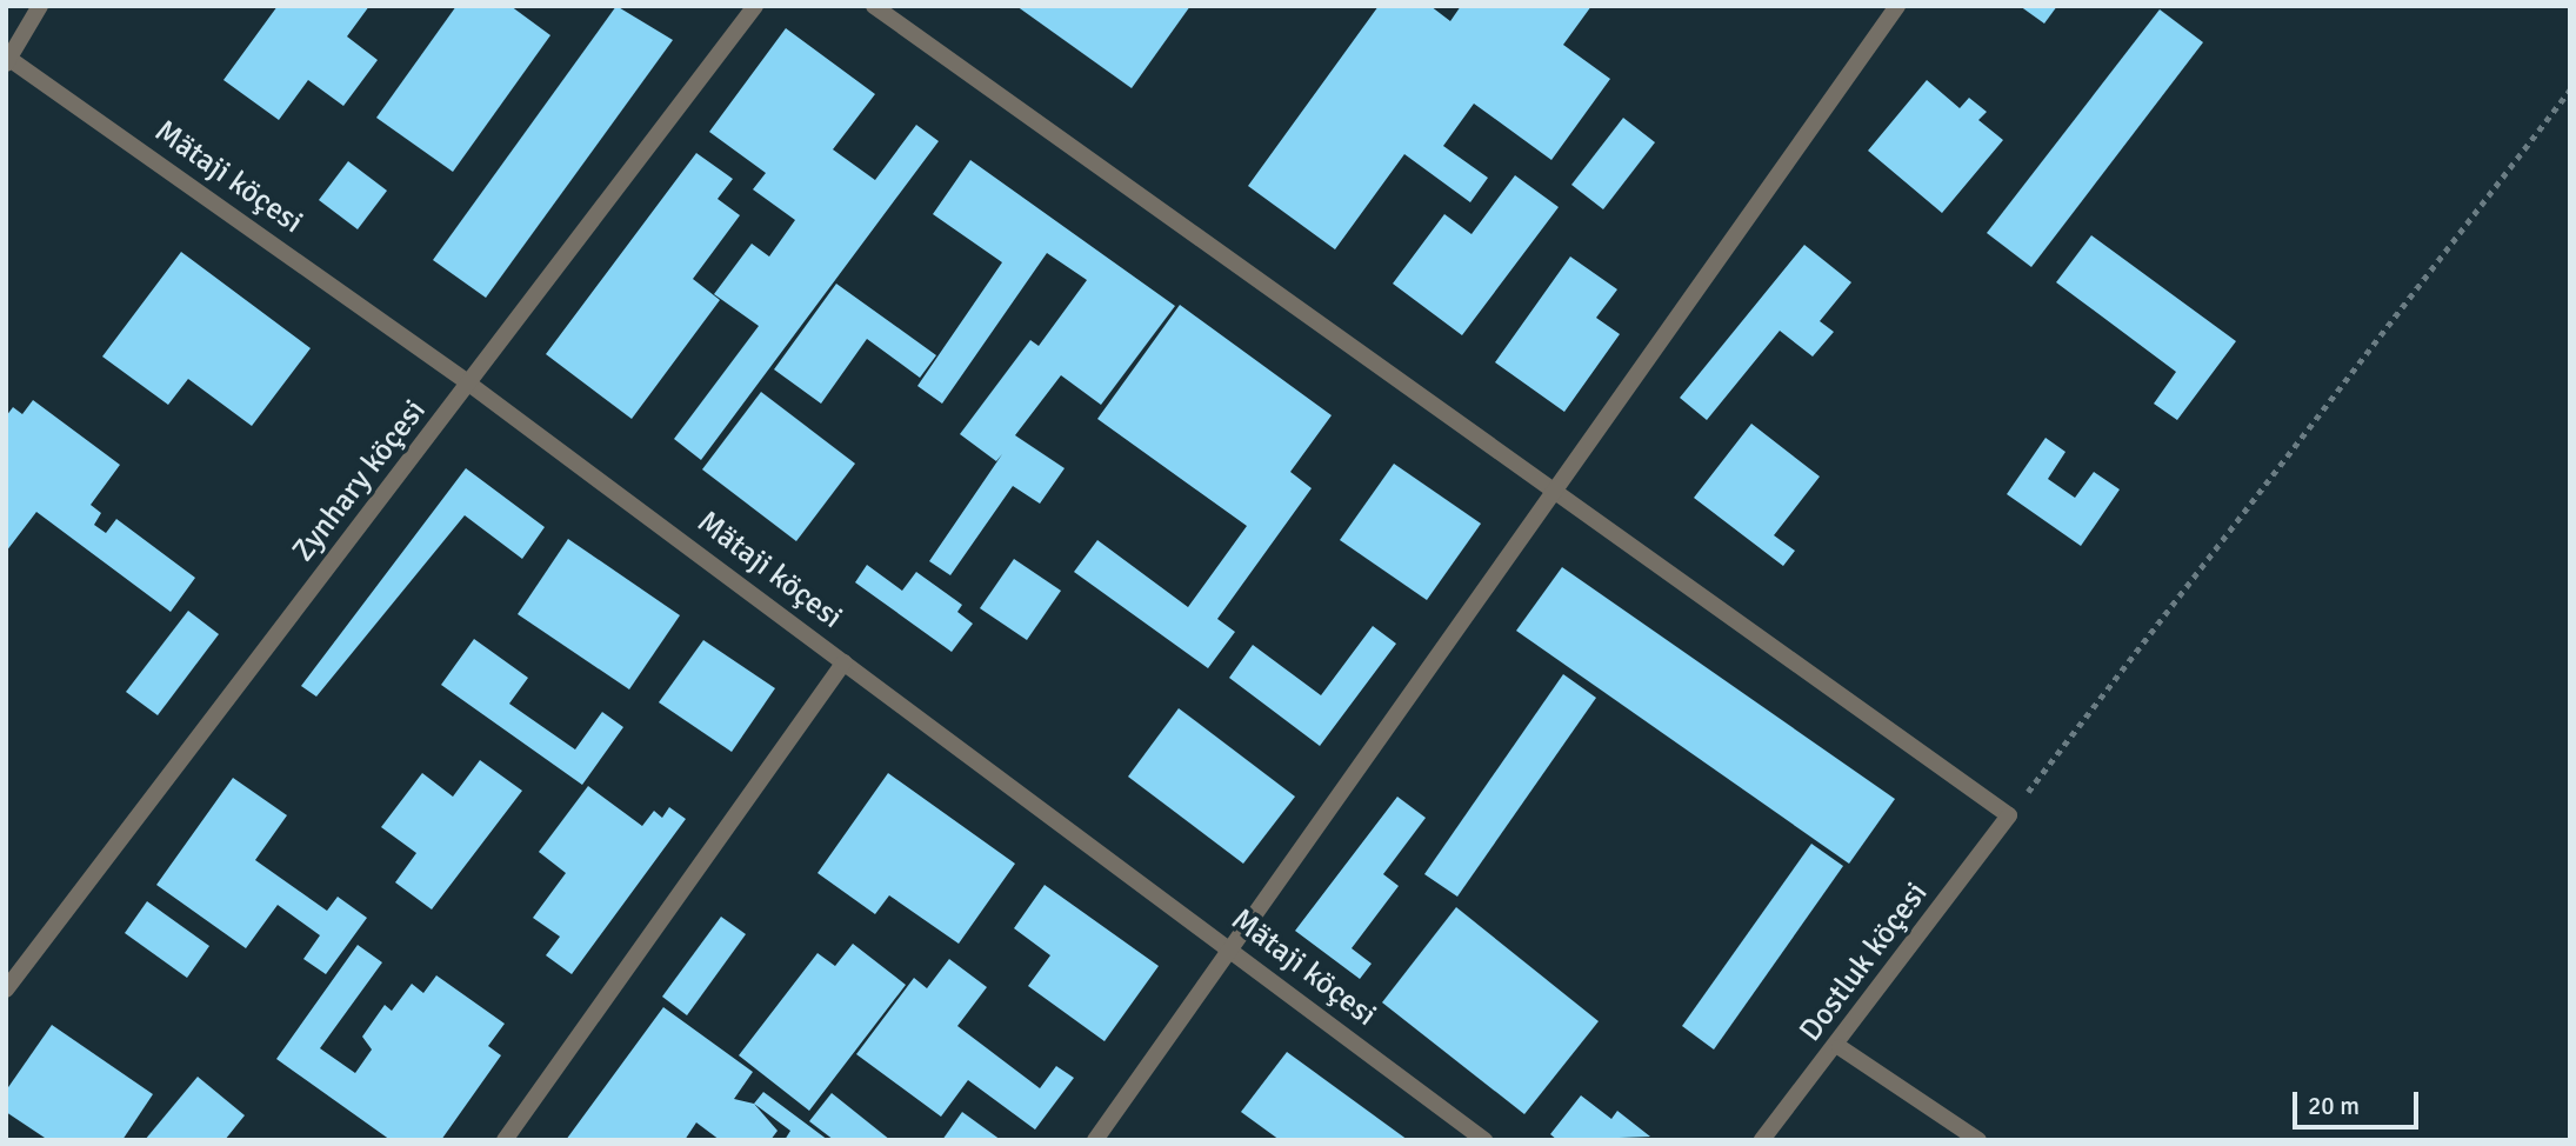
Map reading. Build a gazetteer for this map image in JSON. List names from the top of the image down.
{
  "streets": {
    "street": ["Mätaji köçesi", "Zynhary köçesi", "Dostluk köçesi"]
  },
  "crossings": [
    ["Mätaji köçesi", "Zynhary köçesi"]
  ],
  "scale_bar": "20 m"
}
